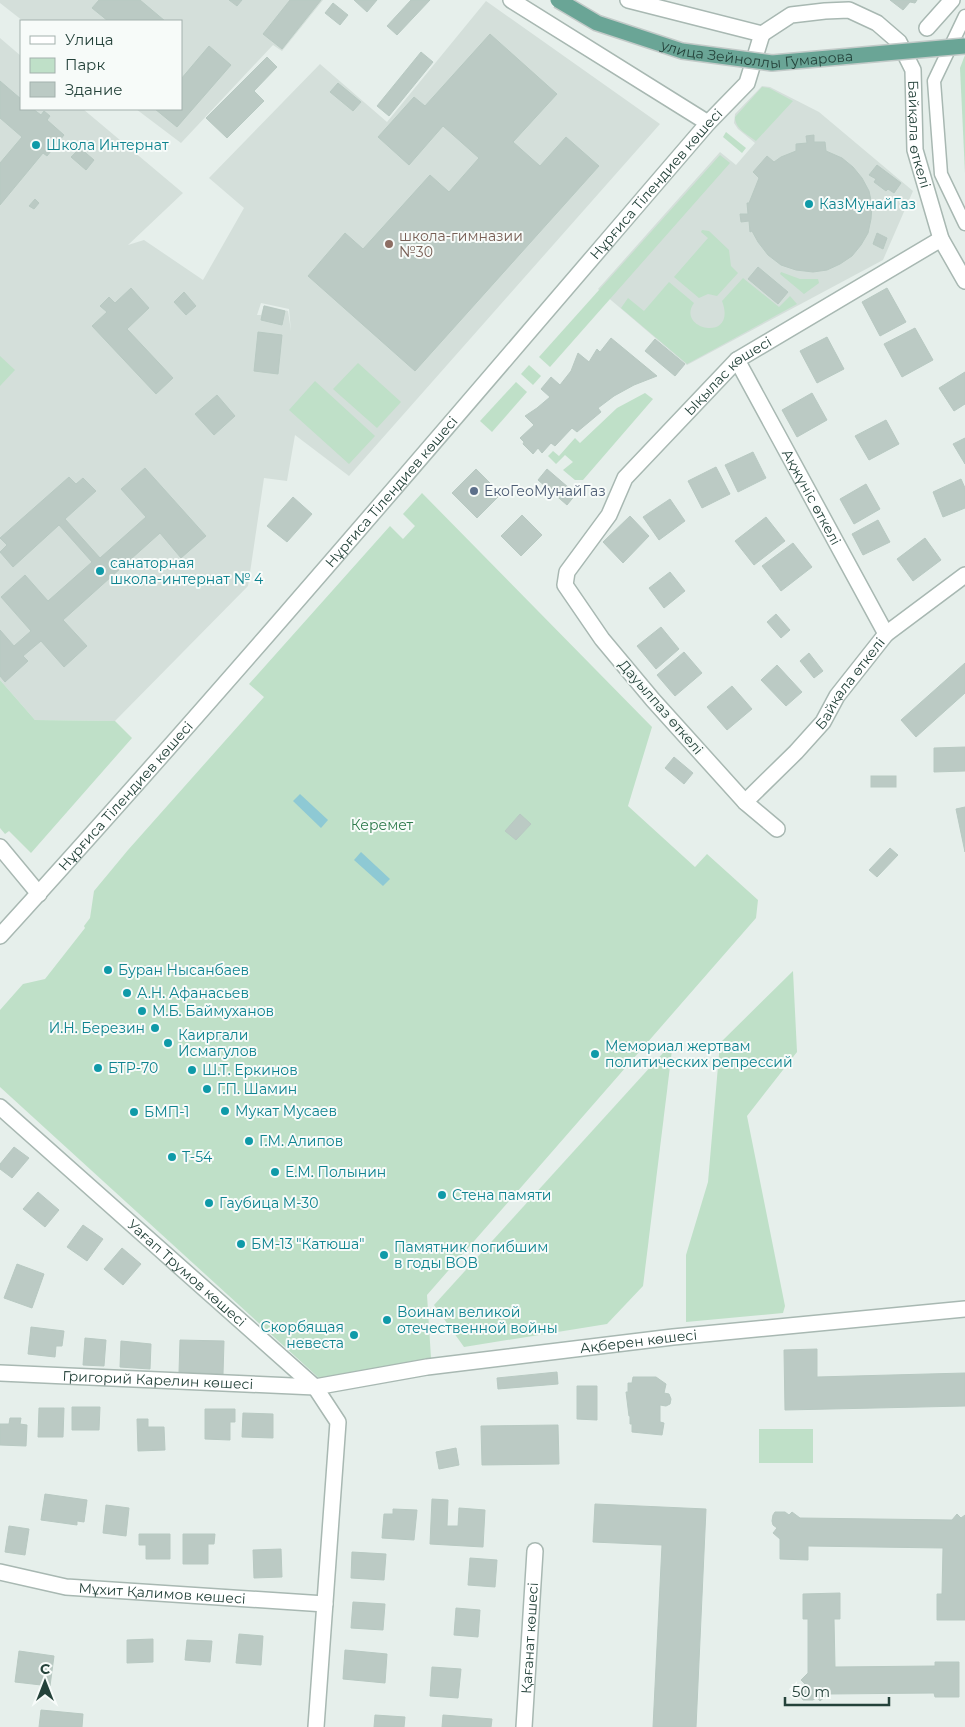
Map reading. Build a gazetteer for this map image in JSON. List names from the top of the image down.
{
  "streets": {
    "main road": ["улица Зейноллы Гумарова"],
    "street": [
      "Байқала өткелі",
      "Нұрғиса Тілендиев көшесі",
      "Ықылас көшесі",
      "Ақжүніс өткелі",
      "Дауылпаз өткелі",
      "Уағап Трумов көшесі",
      "Ақберен көшесі",
      "Григорий Карелин көшесі",
      "Мұхит Қалимов көшесі",
      "Қағанат көшесі"
    ]
  },
  "crossings": [
    ["Байқала өткелі", "Нұрғиса Тілендиев көшесі"],
    ["Байқала өткелі", "Ықылас көшесі"],
    ["Байқала өткелі", "Ақжүніс өткелі"],
    ["Байқала өткелі", "Дауылпаз өткелі"],
    ["Ықылас көшесі", "Ақжүніс өткелі"],
    ["Ықылас көшесі", "Дауылпаз өткелі"],
    ["Уағап Трумов көшесі", "Ақберен көшесі"],
    ["Уағап Трумов көшесі", "Григорий Карелин көшесі"],
    ["Уағап Трумов көшесі", "Мұхит Қалимов көшесі"],
    ["Ақберен көшесі", "Григорий Карелин көшесі"]
  ],
  "parks": ["Керемет"],
  "places": [
    "Школа Интернат",
    "КазМунайГаз",
    "школа-гимназии №30",
    "ЕкоГеоМунайГаз",
    "санаторная школа-интернат № 4",
    "Буран Нысанбаев",
    "А.Н. Афанасьев",
    "М.Б. Баймуханов",
    "И.Н. Березин",
    "Каиргали Исмагулов",
    "Мемориал жертвам политических репрессий",
    "БТР-70",
    "Ш.Т. Еркинов",
    "Г.П. Шамин",
    "Мукат Мусаев",
    "БМП-1",
    "Г.М. Алипов",
    "Т-54",
    "Е.М. Полынин",
    "Стена памяти",
    "Гаубица М-30",
    "БМ-13 \"Катюша\"",
    "Памятник погибшим в годы ВОВ",
    "Воинам великой отечественной войны",
    "Скорбящая невеста"
  ],
  "legend": ["Улица", "Парк", "Здание"],
  "scale_bar": "50 m",
  "north": "top"
}
